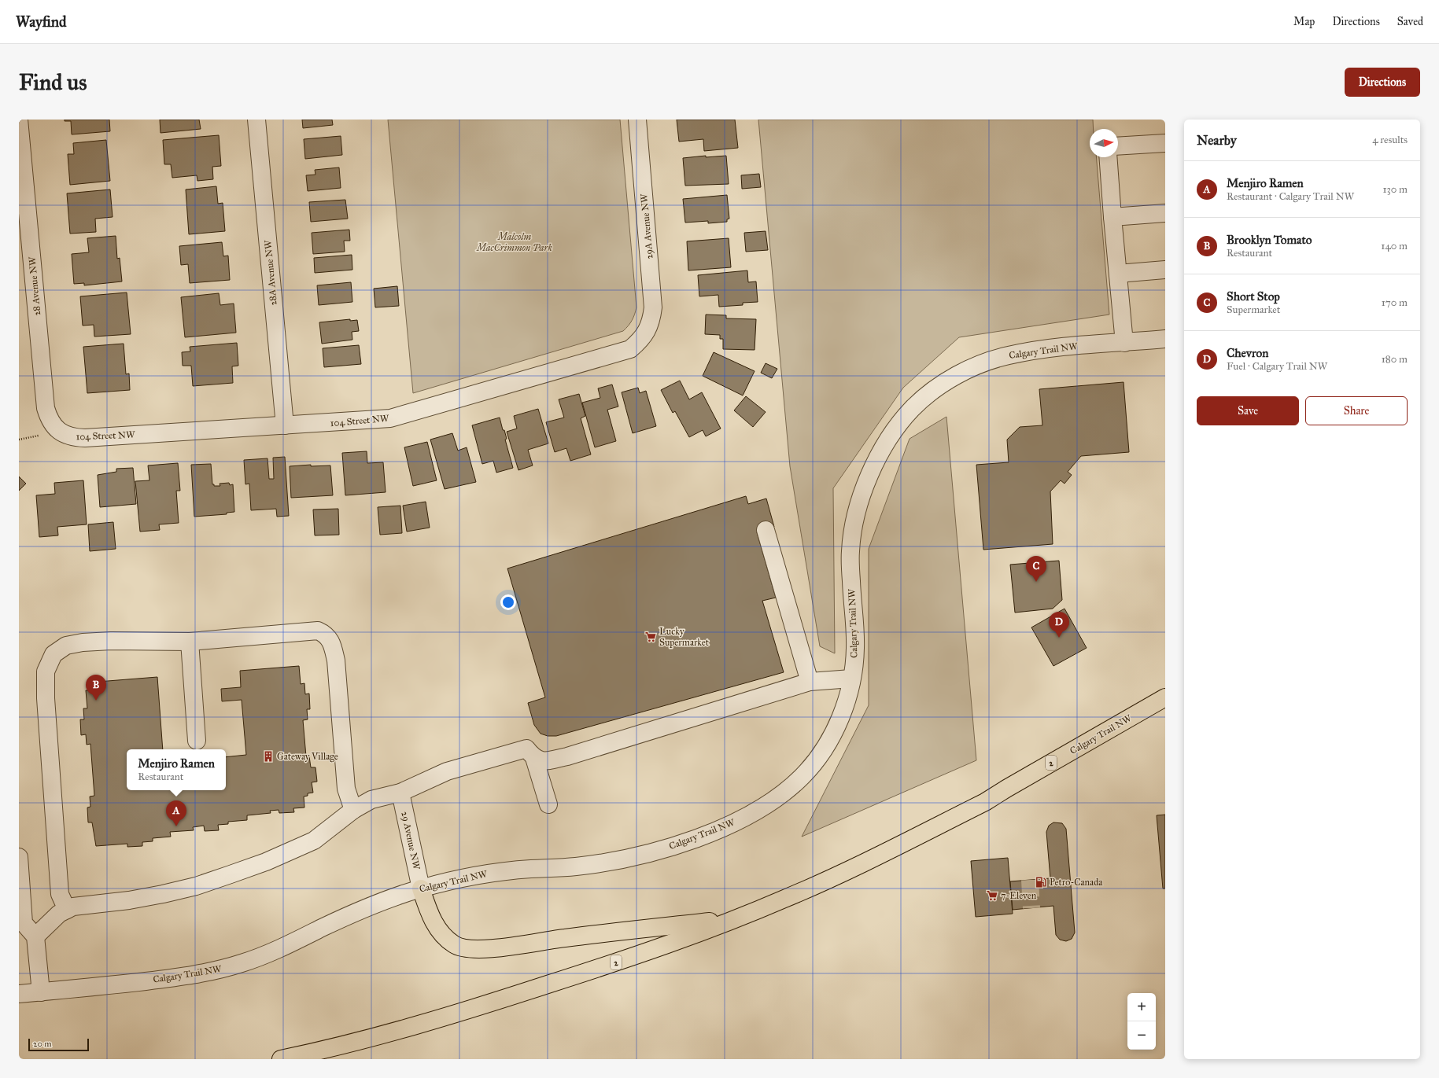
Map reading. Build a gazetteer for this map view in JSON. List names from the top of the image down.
{
  "streets": {
    "highway": ["Calgary Trail NW", "2"],
    "street": [
      "29A Avenue NW",
      "28A Avenue NW",
      "28 Avenue NW",
      "104 Street NW",
      "29 Avenue NW"
    ]
  },
  "crossings": [
    ["29A Avenue NW", "104 Street NW"],
    ["28A Avenue NW", "104 Street NW"],
    ["28 Avenue NW", "104 Street NW"],
    ["Calgary Trail NW", "29 Avenue NW"]
  ],
  "parks": ["Malcolm MacCrimmon Park"],
  "places": {
    "supermarket": ["Lucky Supermarket", "7-Eleven"],
    "building": ["Gateway Village"],
    "fuel station": ["Petro-Canada"]
  },
  "scale_bar": "20 m",
  "north": "right",
  "page": {
    "header": "Wayfind",
    "nav": ["Map", "Directions", "Saved"],
    "buttons": [
      "Directions",
      ["Save", "Share"]
    ],
    "title": "Find us",
    "heading": ["Nearby", "4 results"],
    "list": [
      {
        "mark": "A",
        "name": "Menjiro Ramen",
        "note": "Restaurant · Calgary Trail NW",
        "value": "130 m"
      },
      {
        "mark": "B",
        "name": "Brooklyn Tomato",
        "note": "Restaurant",
        "value": "140 m"
      },
      {
        "mark": "C",
        "name": "Short Stop",
        "note": "Supermarket",
        "value": "170 m"
      },
      {
        "mark": "D",
        "name": "Chevron",
        "note": "Fuel · Calgary Trail NW",
        "value": "180 m"
      }
    ],
    "pins": [
      "C",
      "D",
      "B",
      "A"
    ],
    "popup": ["Menjiro Ramen", "Restaurant"],
    "map_buttons": ["+", "−"],
    "scale": "20 m"
  }
}
